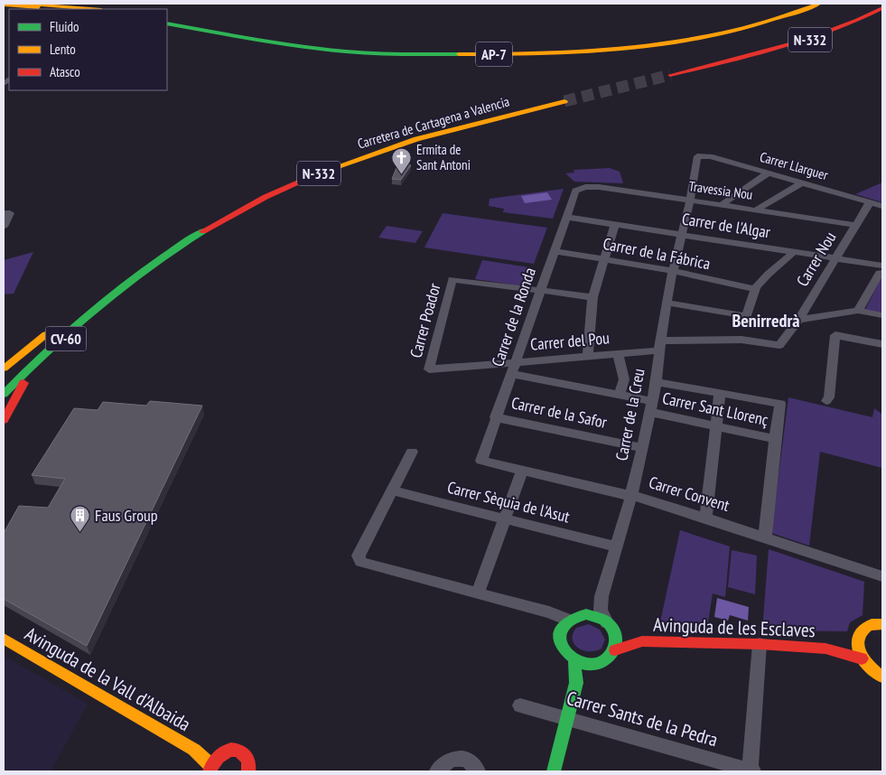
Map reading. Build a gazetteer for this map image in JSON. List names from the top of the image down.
{
  "streets": {
    "main road": [
      "N-332",
      "AP-7",
      "Carretera de Cartagena a Valencia",
      "CV-60",
      "Avinguda de les Esclaves",
      "Avinguda de la Vall d'Albaida"
    ],
    "street": [
      "Carrer Llarguer",
      "Travessia Nou",
      "Carrer de l'Algar",
      "Carrer de la Fábrica",
      "Carrer Nou",
      "Carrer de la Ronda",
      "Carrer Poador",
      "Carrer del Pou",
      "Carrer Sant Llorenç",
      "Carrer de la Safor",
      "Carrer de la Creu",
      "Carrer Convent",
      "Carrer Sèquia de l'Asut",
      "Carrer Sants de la Pedra"
    ]
  },
  "crossings": [
    ["Carretera de Cartagena a Valencia", "CV-60"],
    ["Carrer Llarguer", "Carrer Nou"],
    ["Carrer Llarguer", "Carrer de la Creu"],
    ["Travessia Nou", "Carrer Nou"],
    ["Travessia Nou", "Carrer de la Ronda"],
    ["Travessia Nou", "Carrer de la Creu"],
    ["Carrer de l'Algar", "Carrer Nou"],
    ["Carrer de l'Algar", "Carrer de la Ronda"],
    ["Carrer de l'Algar", "Carrer de la Creu"],
    ["Carrer de la Fábrica", "Carrer de la Ronda"],
    ["Carrer de la Fábrica", "Carrer de la Creu"],
    ["Carrer Nou", "Carrer del Pou"],
    ["Carrer de la Ronda", "Carrer Poador"],
    ["Carrer de la Ronda", "Carrer del Pou"],
    ["Carrer de la Ronda", "Carrer Sant Llorenç"],
    ["Carrer de la Ronda", "Carrer de la Safor"],
    ["Carrer de la Ronda", "Carrer Convent"],
    ["Carrer Poador", "Carrer del Pou"],
    ["Carrer del Pou", "Carrer de la Creu"],
    ["Carrer Sant Llorenç", "Carrer de la Creu"],
    ["Carrer de la Safor", "Carrer de la Creu"],
    ["Carrer de la Creu", "Carrer Convent"],
    ["Carrer de la Creu", "Carrer Sèquia de l'Asut"]
  ],
  "districts": ["Benirredrà"],
  "places": {
    "church": ["Ermita de Sant Antoni"],
    "building": ["Faus Group"]
  },
  "legend": ["Fluido", "Lento", "Atasco"]
}
